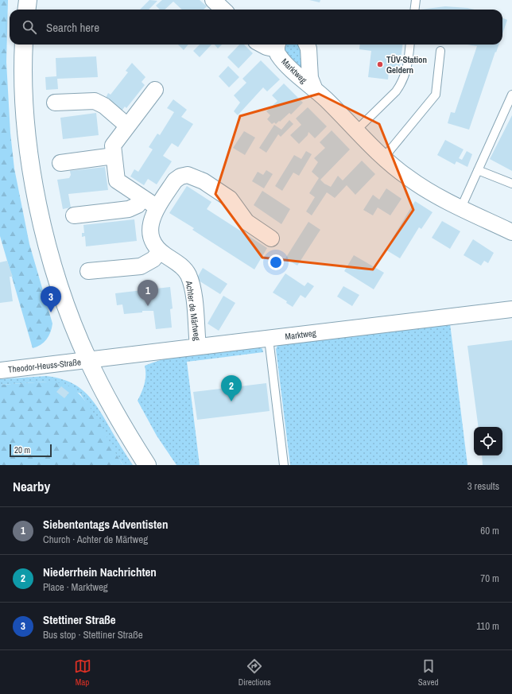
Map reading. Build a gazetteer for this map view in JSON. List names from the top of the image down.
{
  "streets": {
    "street": ["Marktweg", "Achter de Märtweg", "Theodor-Heuss-Straße"]
  },
  "crossings": [
    ["Marktweg", "Achter de Märtweg"],
    ["Marktweg", "Theodor-Heuss-Straße"]
  ],
  "places": ["TÜV-Station Geldern"],
  "scale_bar": "20 m",
  "page": {
    "search": "Search here",
    "pins": ["1", "3", "2"],
    "scale": "20 m",
    "heading": ["Nearby", "3 results"],
    "list": [
      {
        "mark": "1",
        "name": "Siebententags Adventisten",
        "note": "Church · Achter de Märtweg",
        "value": "60 m"
      },
      {
        "mark": "2",
        "name": "Niederrhein Nachrichten",
        "note": "Place · Marktweg",
        "value": "70 m"
      },
      {
        "mark": "3",
        "name": "Stettiner Straße",
        "note": "Bus stop · Stettiner Straße",
        "value": "110 m"
      }
    ],
    "nav": ["Map", "Directions", "Saved"]
  }
}
